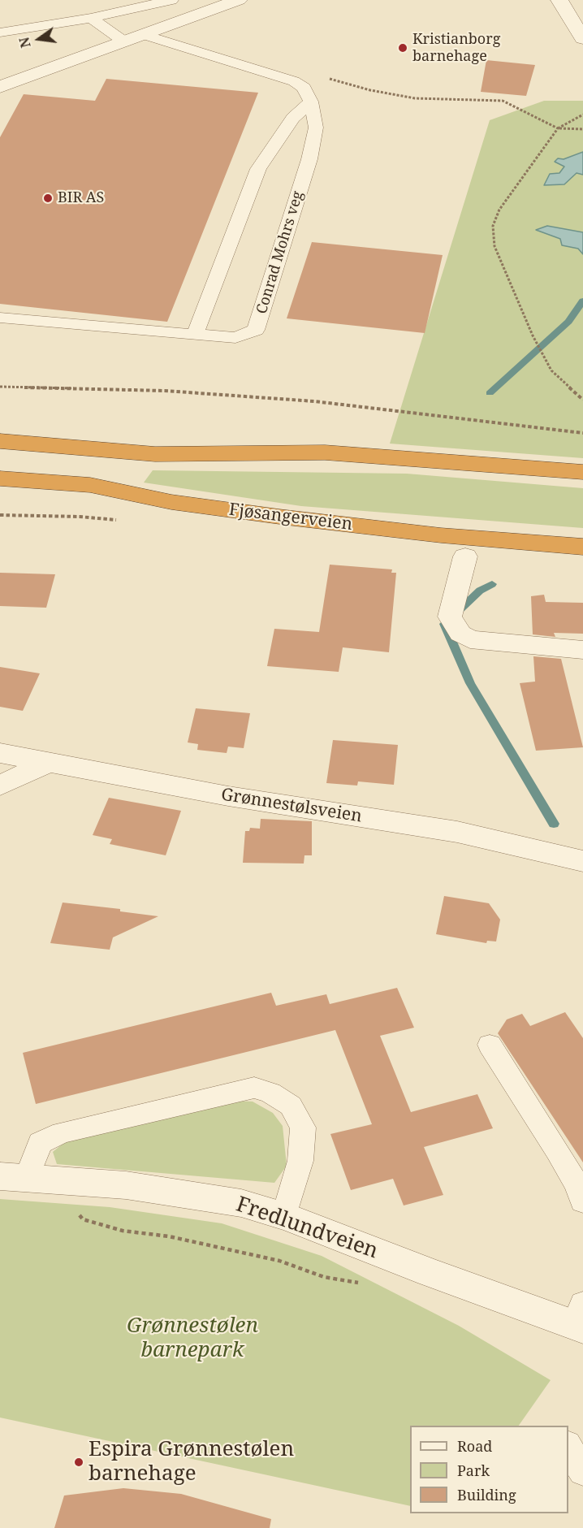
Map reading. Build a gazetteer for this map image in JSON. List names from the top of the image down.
{
  "streets": {
    "highway": ["Fjøsangerveien"],
    "street": ["Grønnestølsveien", "Fredlundveien"],
    "lane": ["Conrad Mohrs veg"]
  },
  "parks": ["Grønnestølen barnepark"],
  "places": ["Kristianborg barnehage", "BIR AS", "Espira Grønnestølen barnehage"],
  "legend": ["Road", "Park", "Building"],
  "north": "left"
}
